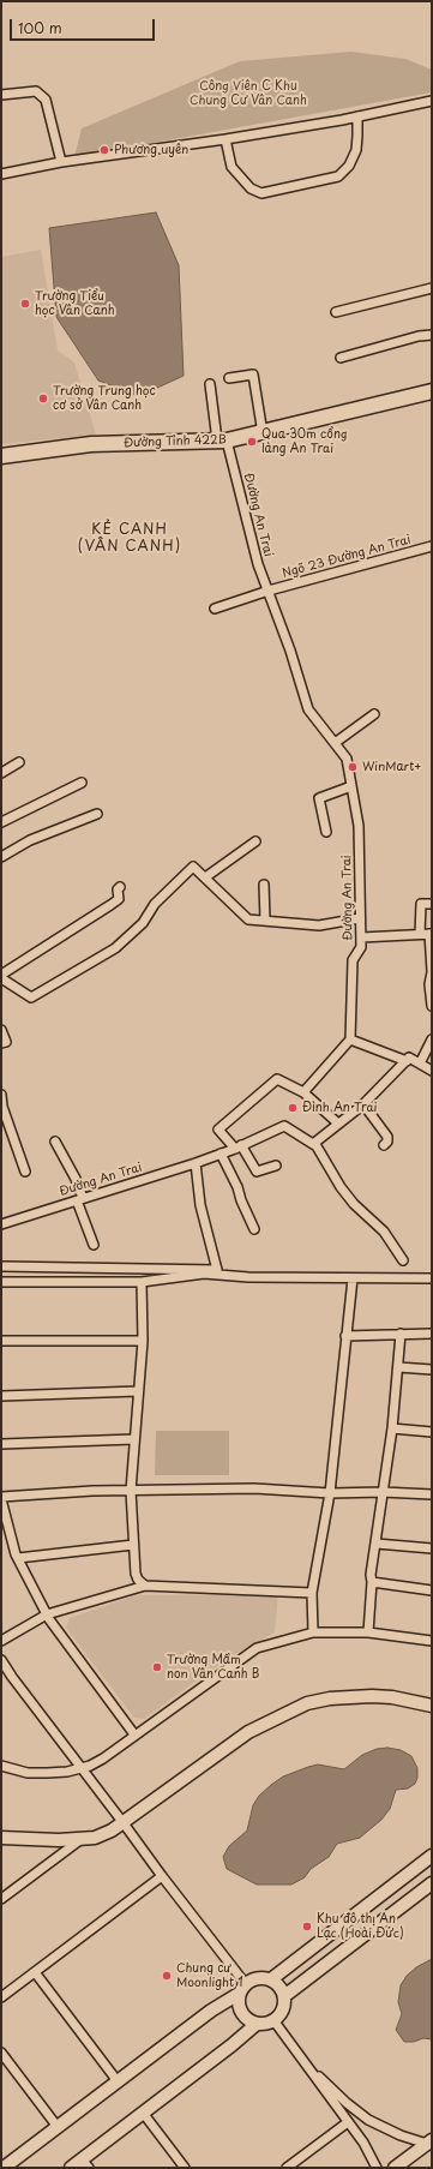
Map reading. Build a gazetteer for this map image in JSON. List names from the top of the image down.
{
  "streets": {
    "main road": ["Đường Tỉnh 422B"],
    "street": ["Đường An Trai", "Ngõ 23 Đường An Trai"]
  },
  "crossings": [
    ["Đường Tỉnh 422B", "Đường An Trai"],
    ["Đường An Trai", "Ngõ 23 Đường An Trai"]
  ],
  "districts": ["KẺ CANH (VÂN CANH)"],
  "parks": ["Công Viên C Khu Chung Cư Vân Canh"],
  "places": [
    "Phương uyên",
    "Trường Tiểu học Vân Canh",
    "Trường Trung học cơ sở Vân Canh",
    "Qua 30m cổng làng An Trai",
    "WinMart+",
    "Đình An Trai",
    "Trường Mầm non Vân Canh B",
    "Khu đô thị An Lạc (Hoài Đức)",
    "Chung cư Moonlight 1"
  ],
  "scale_bar": "100 m"
}
